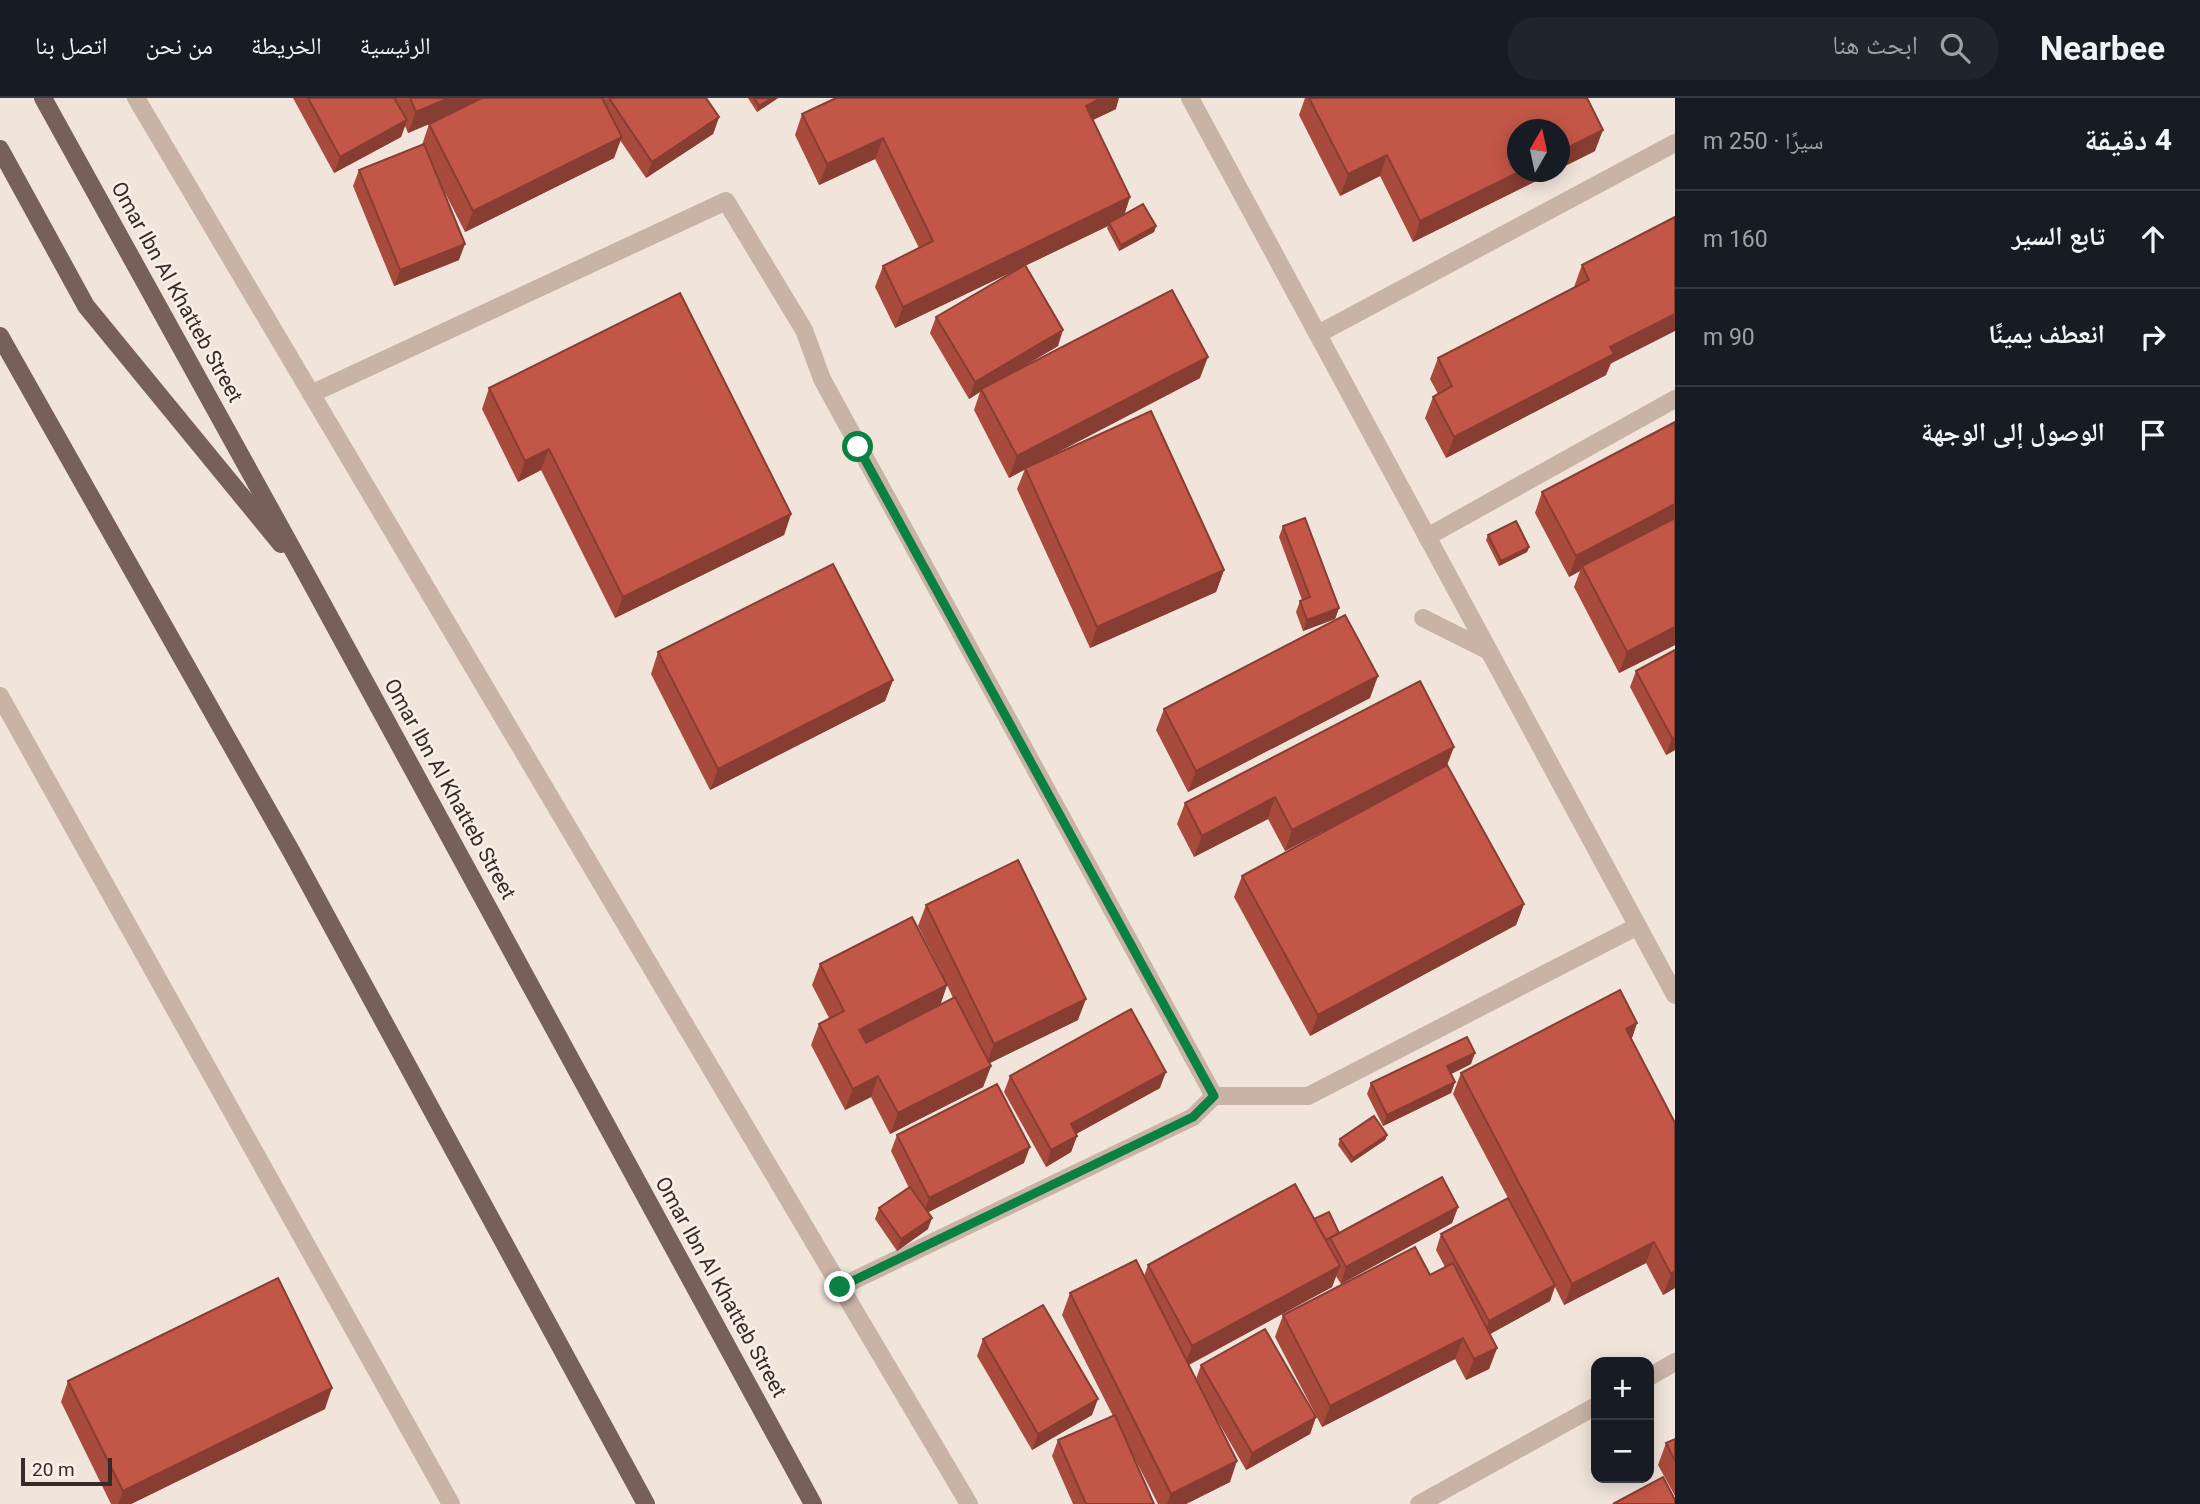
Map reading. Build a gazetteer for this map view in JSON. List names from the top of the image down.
{
  "streets": {
    "main road": ["Omar Ibn Al Khatteb Street"]
  },
  "scale_bar": "20 m",
  "north": "top",
  "page": {
    "header": "Nearbee",
    "search": "ابحث هنا",
    "nav": [
      "الرئيسية",
      "الخريطة",
      "من نحن",
      "اتصل بنا"
    ],
    "heading": ["4 دقيقة", "سيرًا · 250 m"],
    "list": [
      ["تابع السير", "160 m"],
      ["انعطف يمينًا", "90 m"],
      "الوصول إلى الوجهة"
    ],
    "map_buttons": ["+", "−"],
    "scale": "20 m"
  }
}
